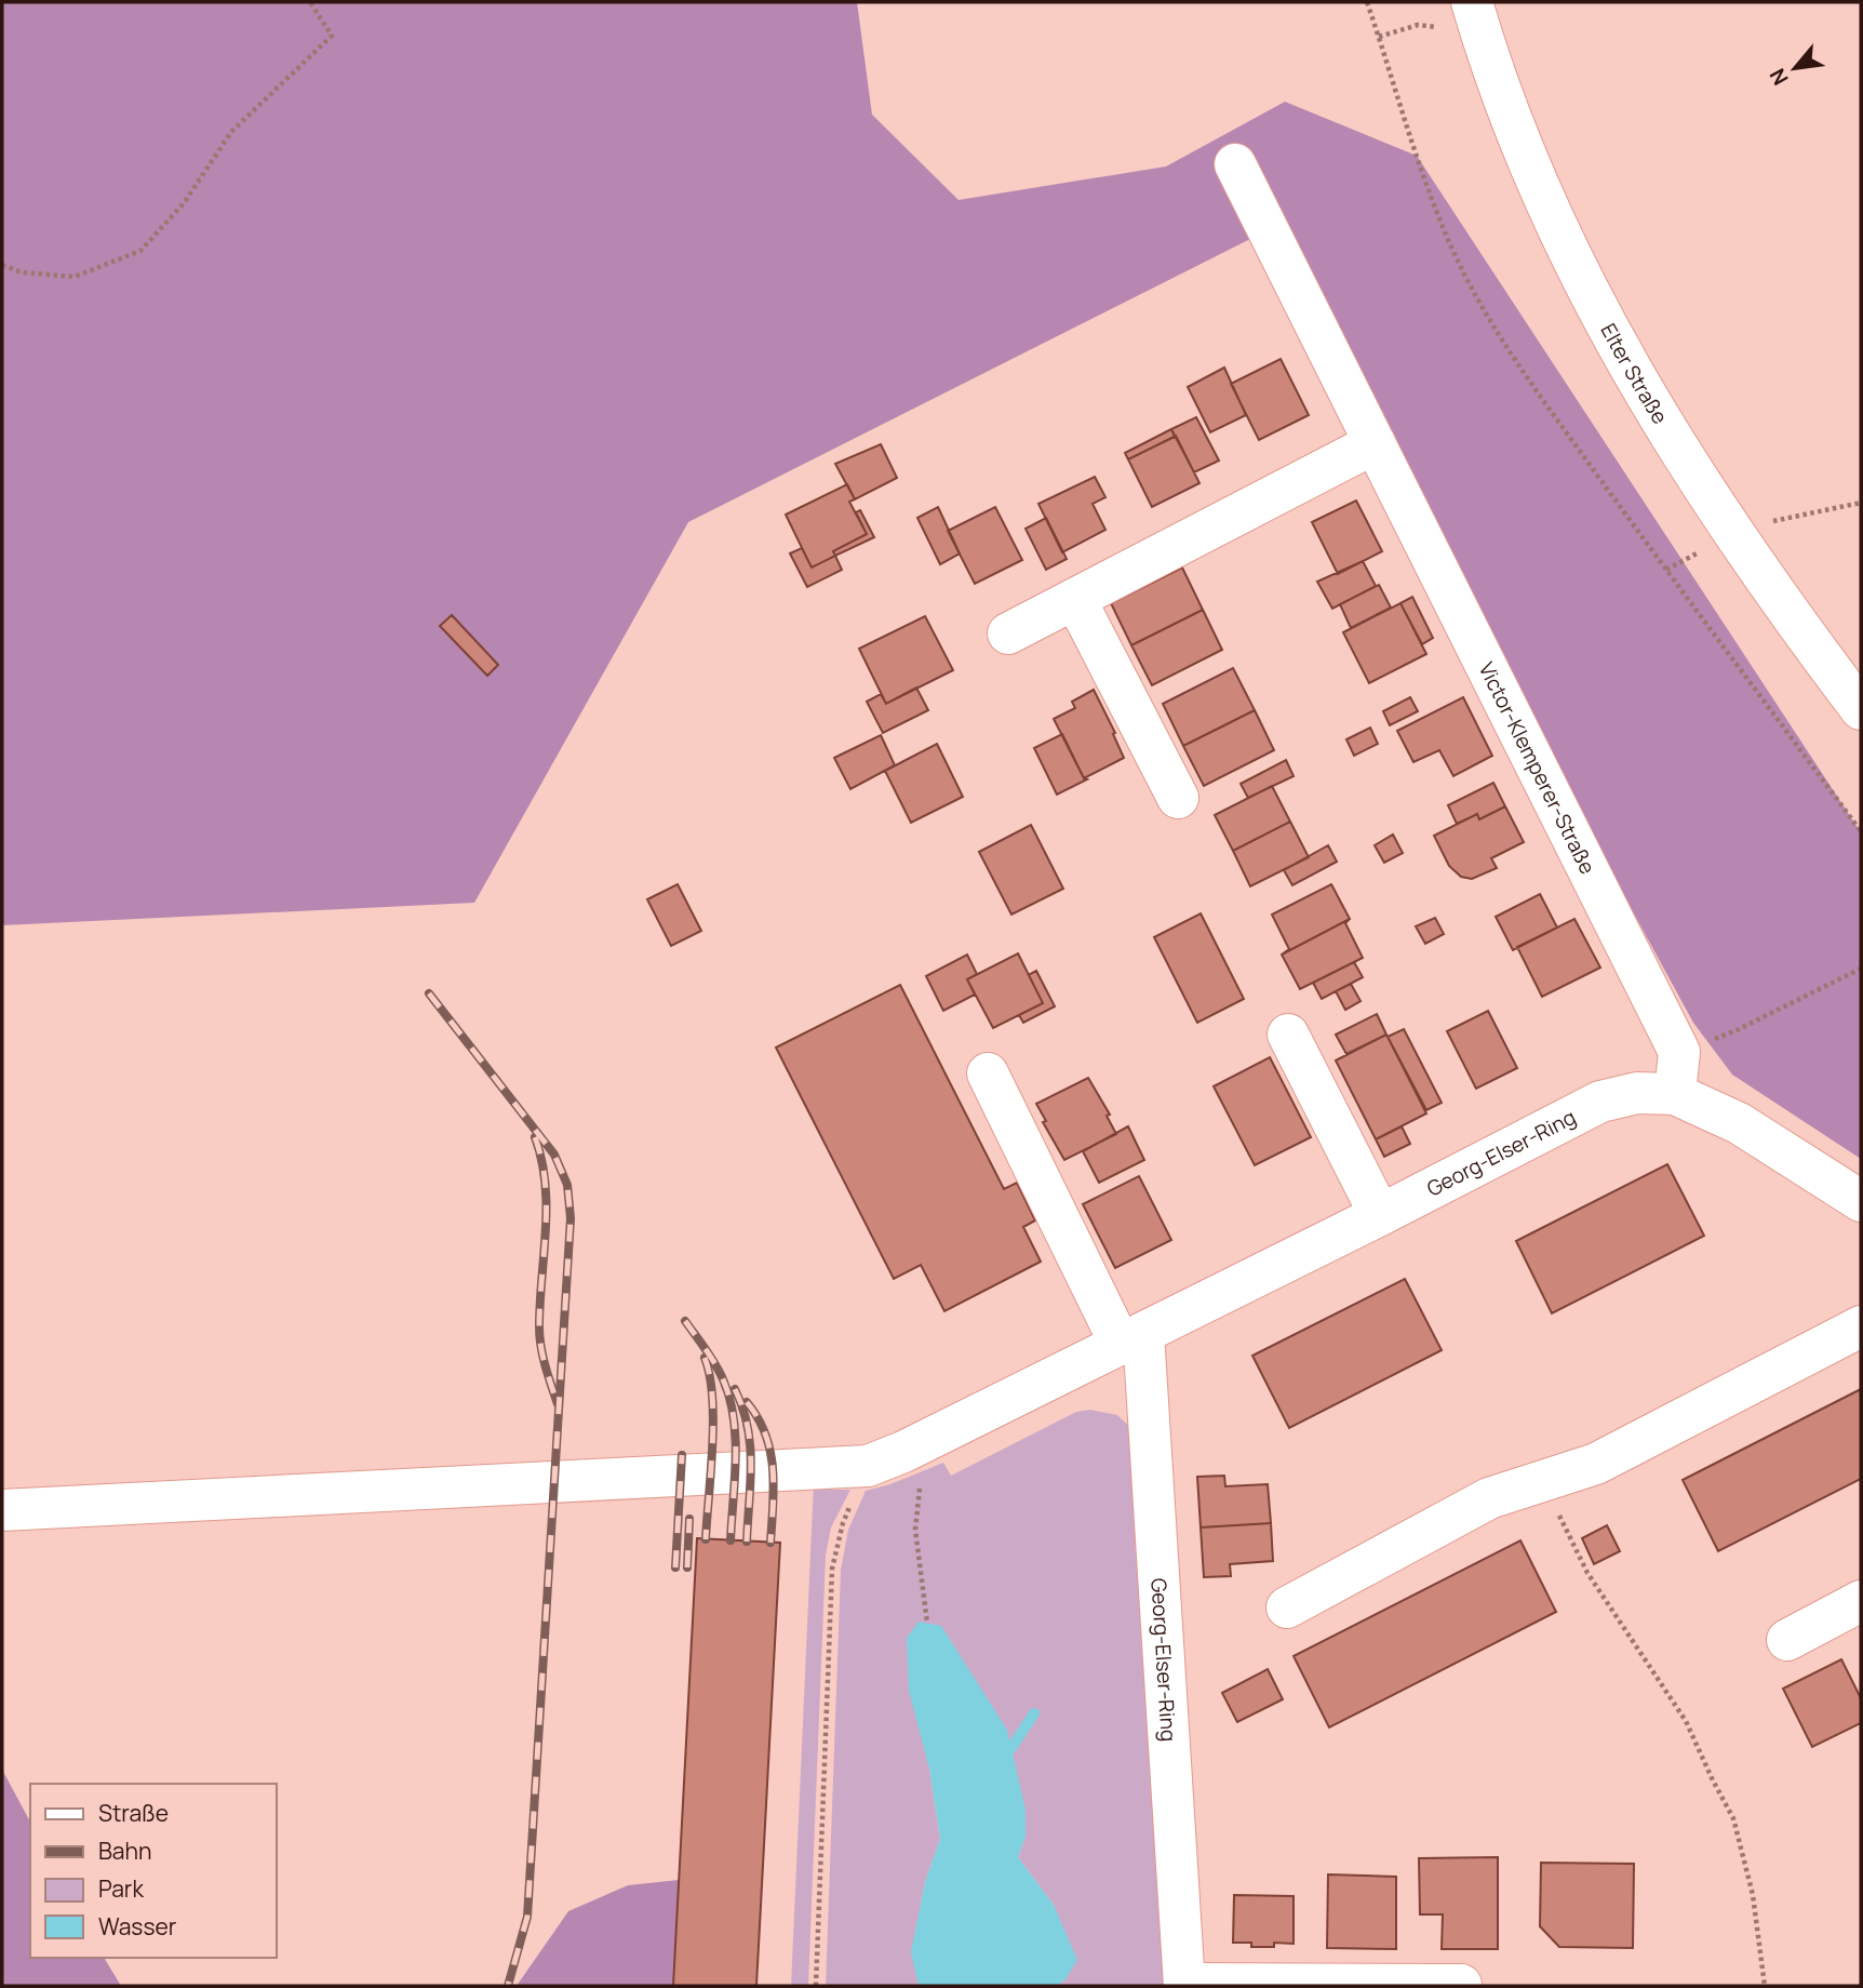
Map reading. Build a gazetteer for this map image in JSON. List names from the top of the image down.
{
  "streets": {
    "street": ["Elter Straße", "Victor-Klemperer-Straße", "Georg-Elser-Ring"]
  },
  "legend": [
    "Straße",
    "Bahn",
    "Park",
    "Wasser"
  ],
  "north": "bottom left"
}
